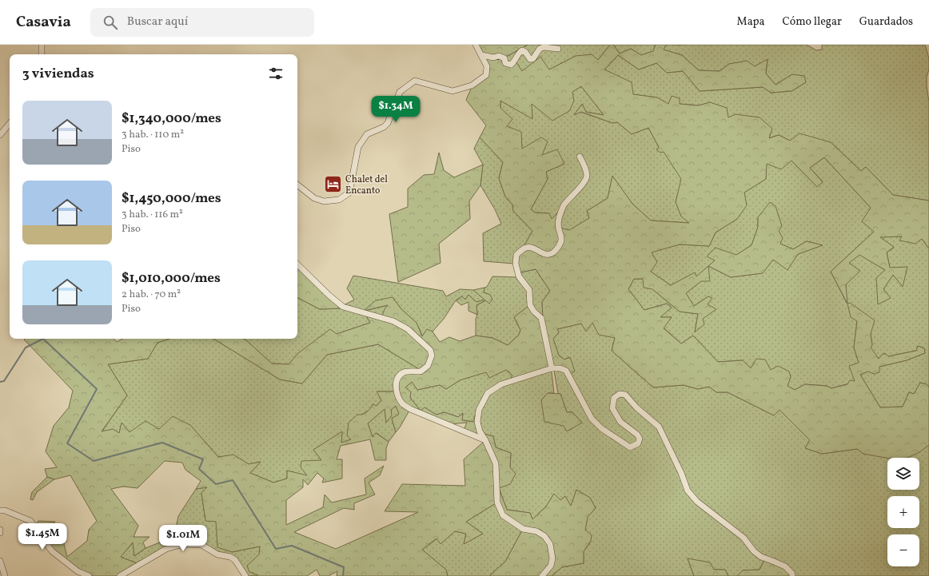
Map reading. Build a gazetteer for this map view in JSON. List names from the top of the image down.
{
  "places": {
    "hotel": ["Chalet del Encanto"]
  },
  "page": {
    "header": "Casavia",
    "search": "Buscar aquí",
    "nav": ["Mapa", "Cómo llegar", "Guardados"],
    "heading": "3 viviendas",
    "list": [
      {
        "name": "$1,340,000/mes",
        "note": "3 hab. · 110 m² · Piso"
      },
      {
        "name": "$1,450,000/mes",
        "note": "3 hab. · 116 m² · Piso"
      },
      {
        "name": "$1,010,000/mes",
        "note": "2 hab. · 70 m² · Piso"
      }
    ],
    "price": ["$1.34M", "$1.45M", "$1.01M"],
    "map_buttons": ["+", "−"]
  }
}
